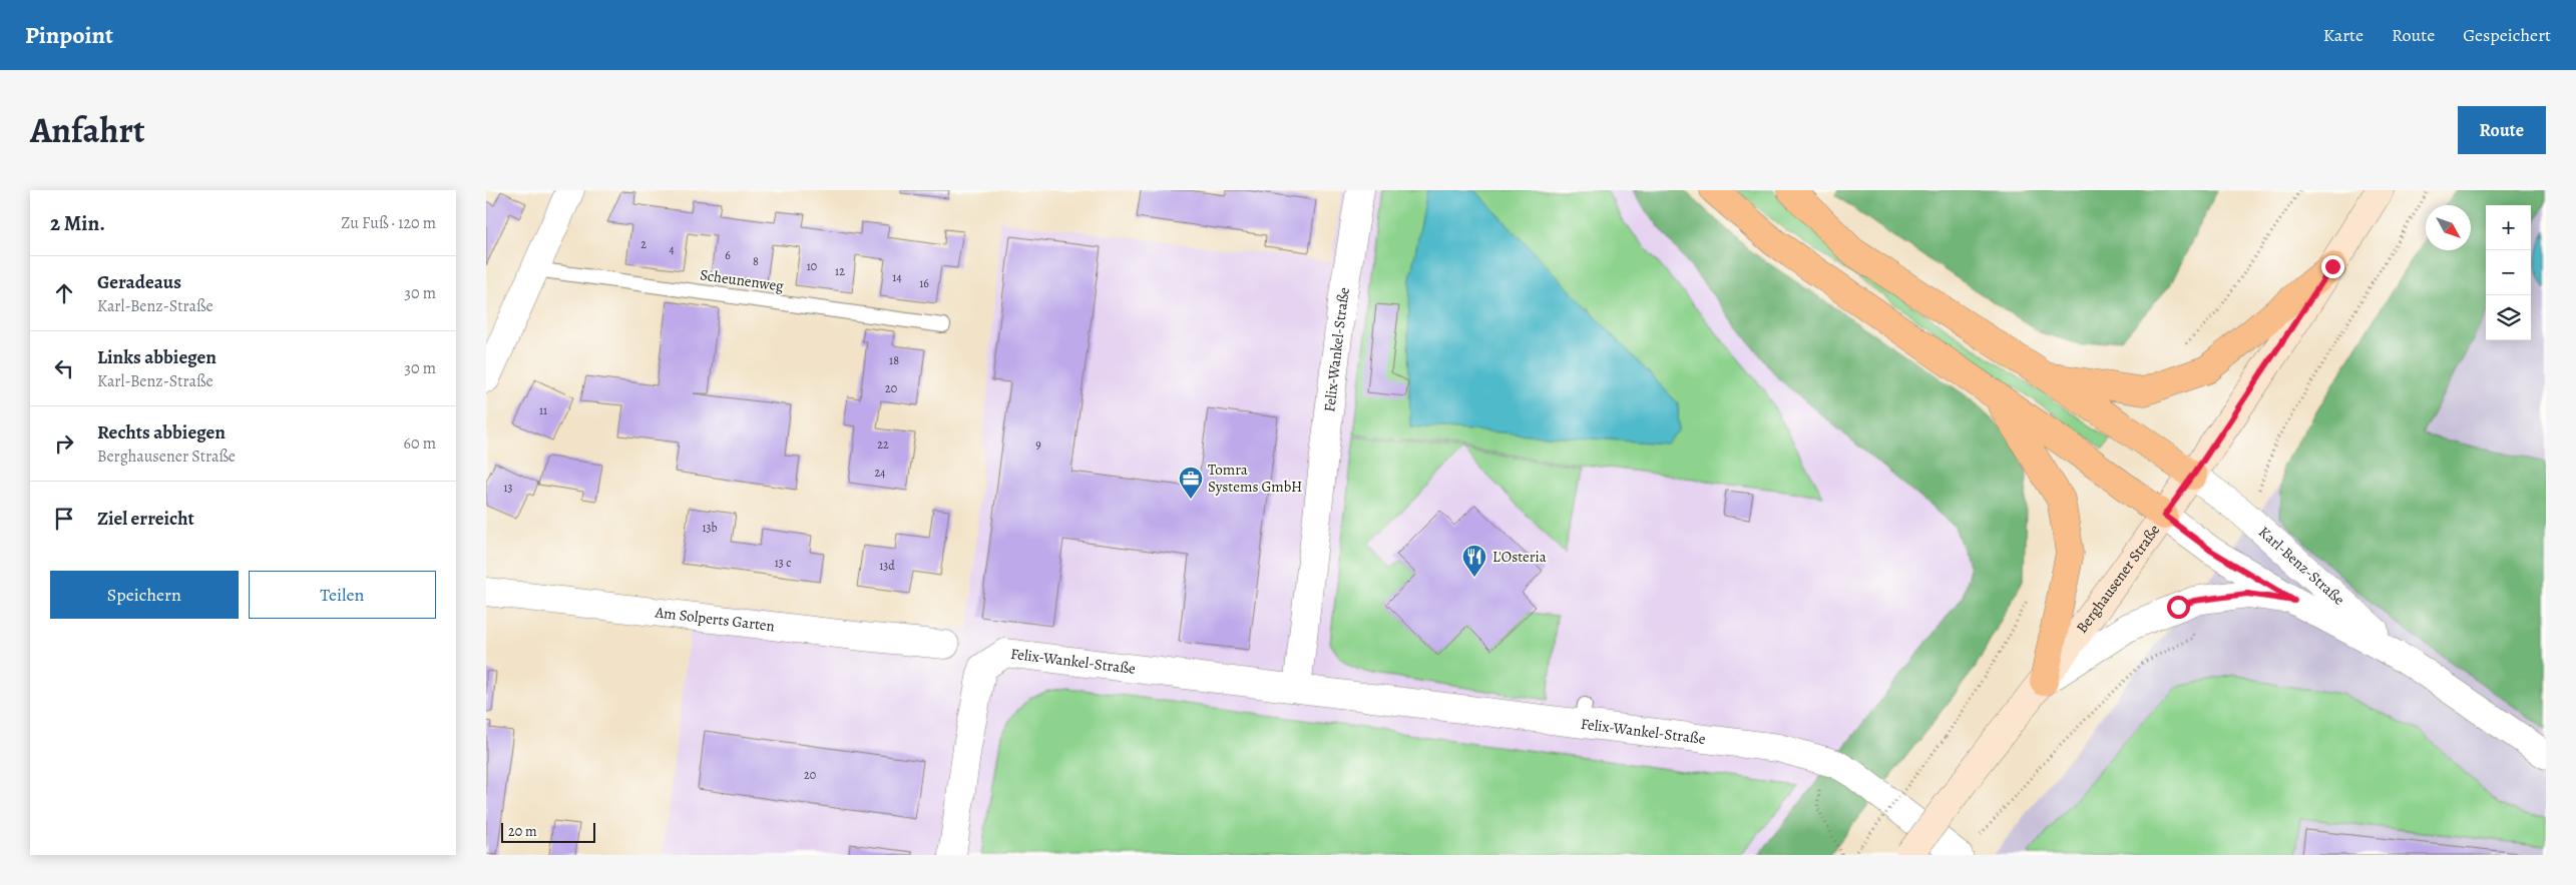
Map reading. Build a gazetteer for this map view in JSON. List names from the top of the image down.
{
  "streets": {
    "main road": ["Berghausener Straße"],
    "street": ["Felix-Wankel-Straße", "Karl-Benz-Straße", "Am Solperts Garten"],
    "lane": ["Scheunenweg"]
  },
  "crossings": [
    ["Karl-Benz-Straße", "Berghausener Straße"]
  ],
  "places": {
    "office": ["Tomra Systems GmbH"],
    "restaurant": ["L'Osteria"]
  },
  "house_numbers": [
    "2",
    "4",
    "6",
    "8",
    "10",
    "12",
    "14",
    "16",
    "18",
    "20",
    "11",
    "22",
    "9",
    "24",
    "13",
    "13b",
    "13 c",
    "13d",
    "20"
  ],
  "scale_bar": "20 m",
  "north": "bottom right",
  "page": {
    "header": "Pinpoint",
    "nav": ["Karte", "Route", "Gespeichert"],
    "title": "Anfahrt",
    "buttons": [
      "Route",
      ["Speichern", "Teilen"]
    ],
    "heading": ["2 Min.", "Zu Fuß · 120 m"],
    "map_buttons": ["+", "−"],
    "list": [
      ["Geradeaus", "Karl-Benz-Straße", "30 m"],
      ["Links abbiegen", "Karl-Benz-Straße", "30 m"],
      ["Rechts abbiegen", "Berghausener Straße", "60 m"],
      "Ziel erreicht"
    ],
    "scale": "20 m"
  }
}
